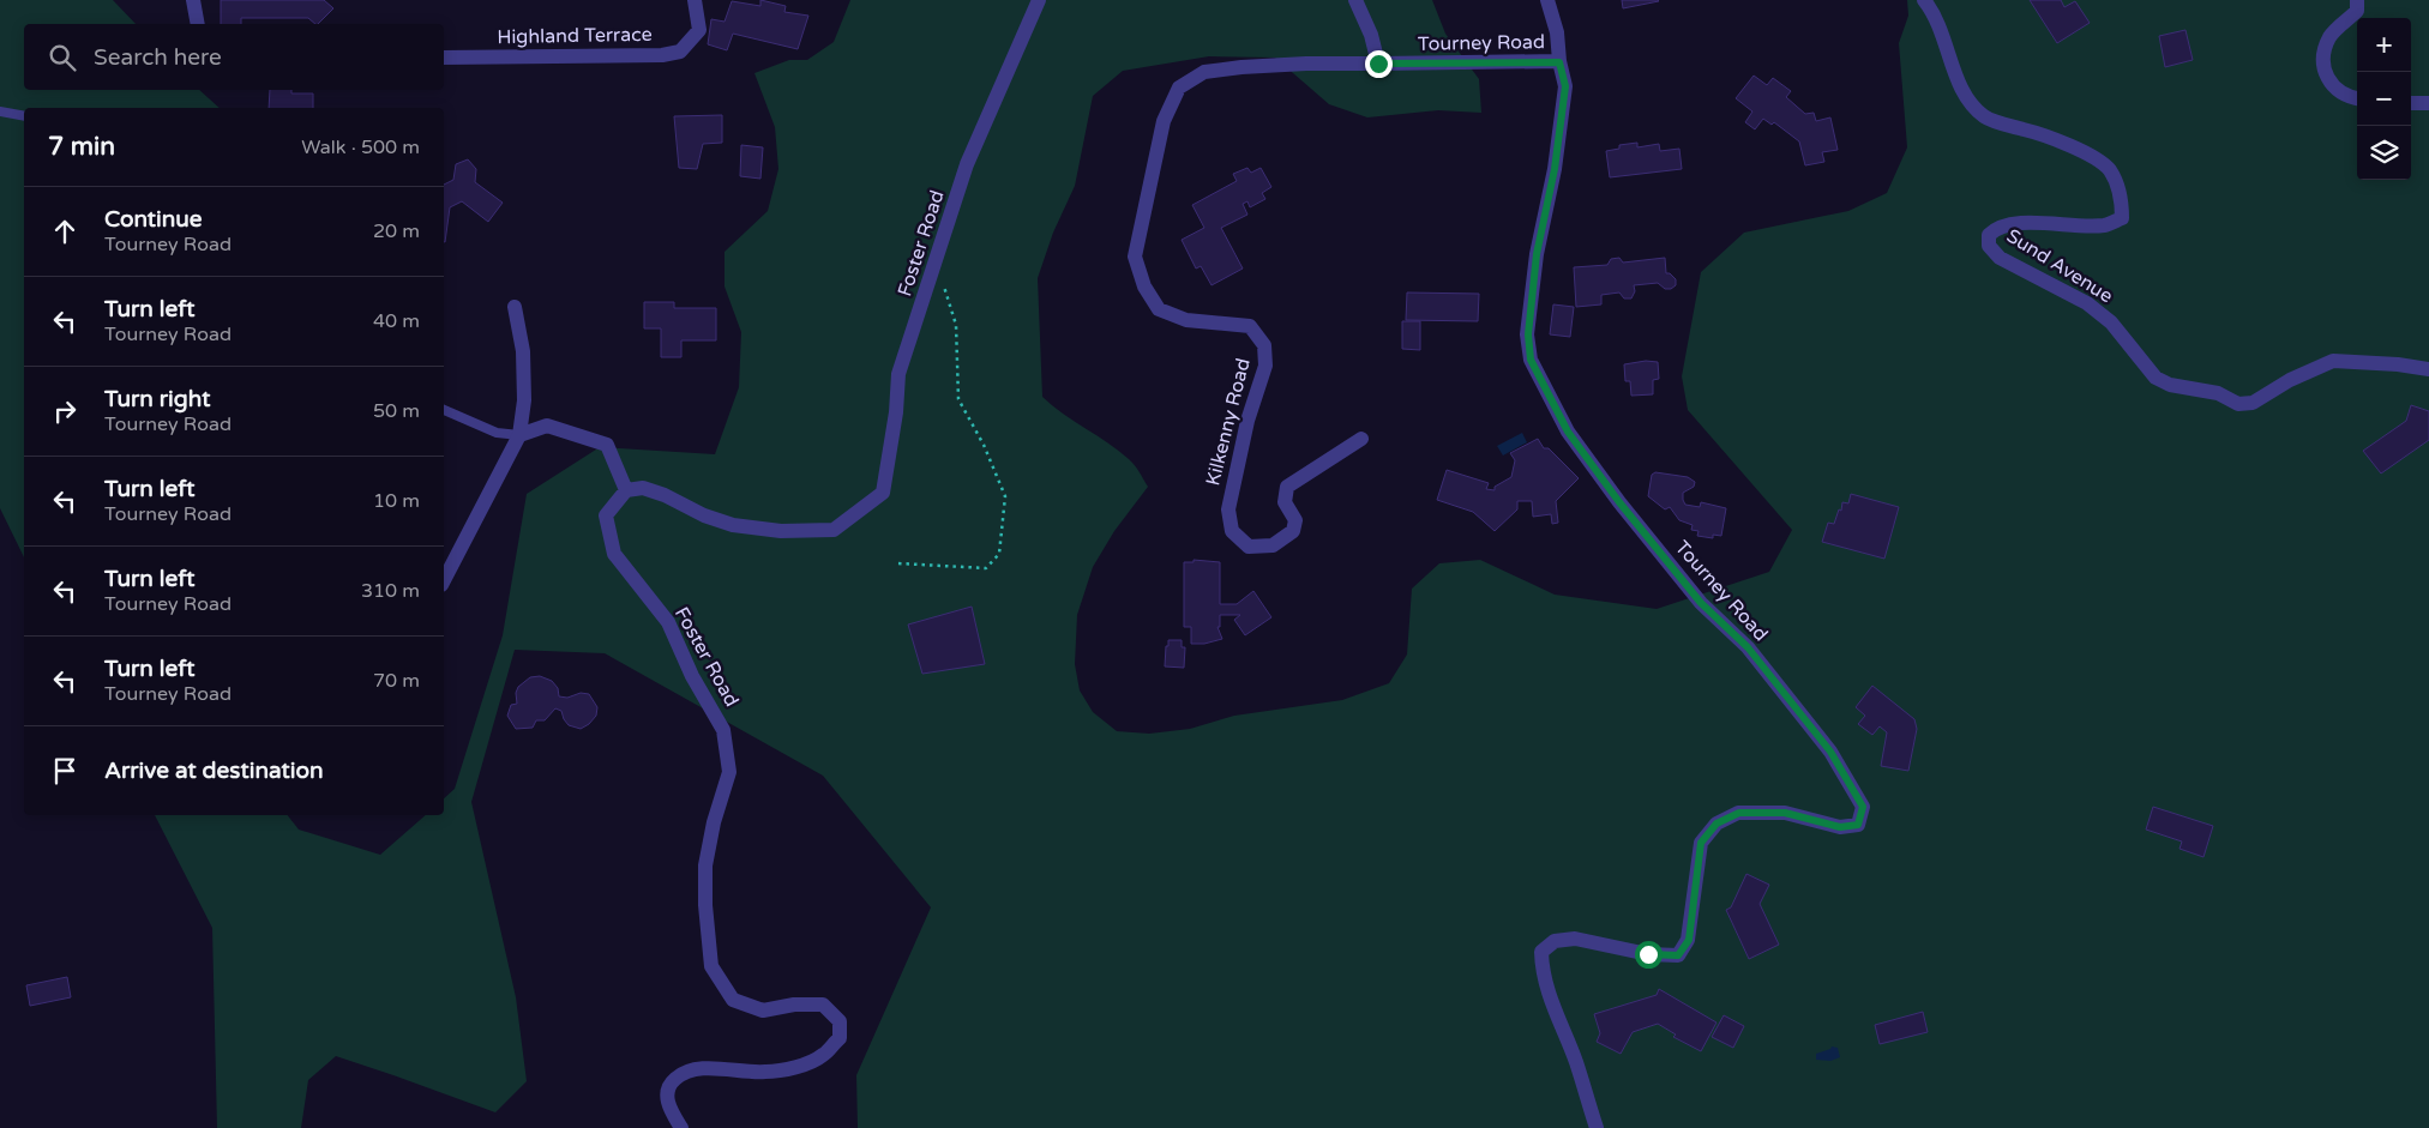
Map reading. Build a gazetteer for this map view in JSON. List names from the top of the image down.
{
  "streets": {
    "street": [
      "Highland Terrace",
      "Tourney Road",
      "Foster Road",
      "Sund Avenue",
      "Kilkenny Road"
    ]
  },
  "crossings": [
    ["Tourney Road", "Kilkenny Road"]
  ],
  "page": {
    "map_buttons": ["+", "−"],
    "search": "Search here",
    "heading": ["7 min", "Walk · 500 m"],
    "list": [
      ["Continue", "Tourney Road", "20 m"],
      ["Turn left", "Tourney Road", "40 m"],
      ["Turn right", "Tourney Road", "50 m"],
      ["Turn left", "Tourney Road", "10 m"],
      ["Turn left", "Tourney Road", "310 m"],
      ["Turn left", "Tourney Road", "70 m"],
      "Arrive at destination"
    ]
  }
}
